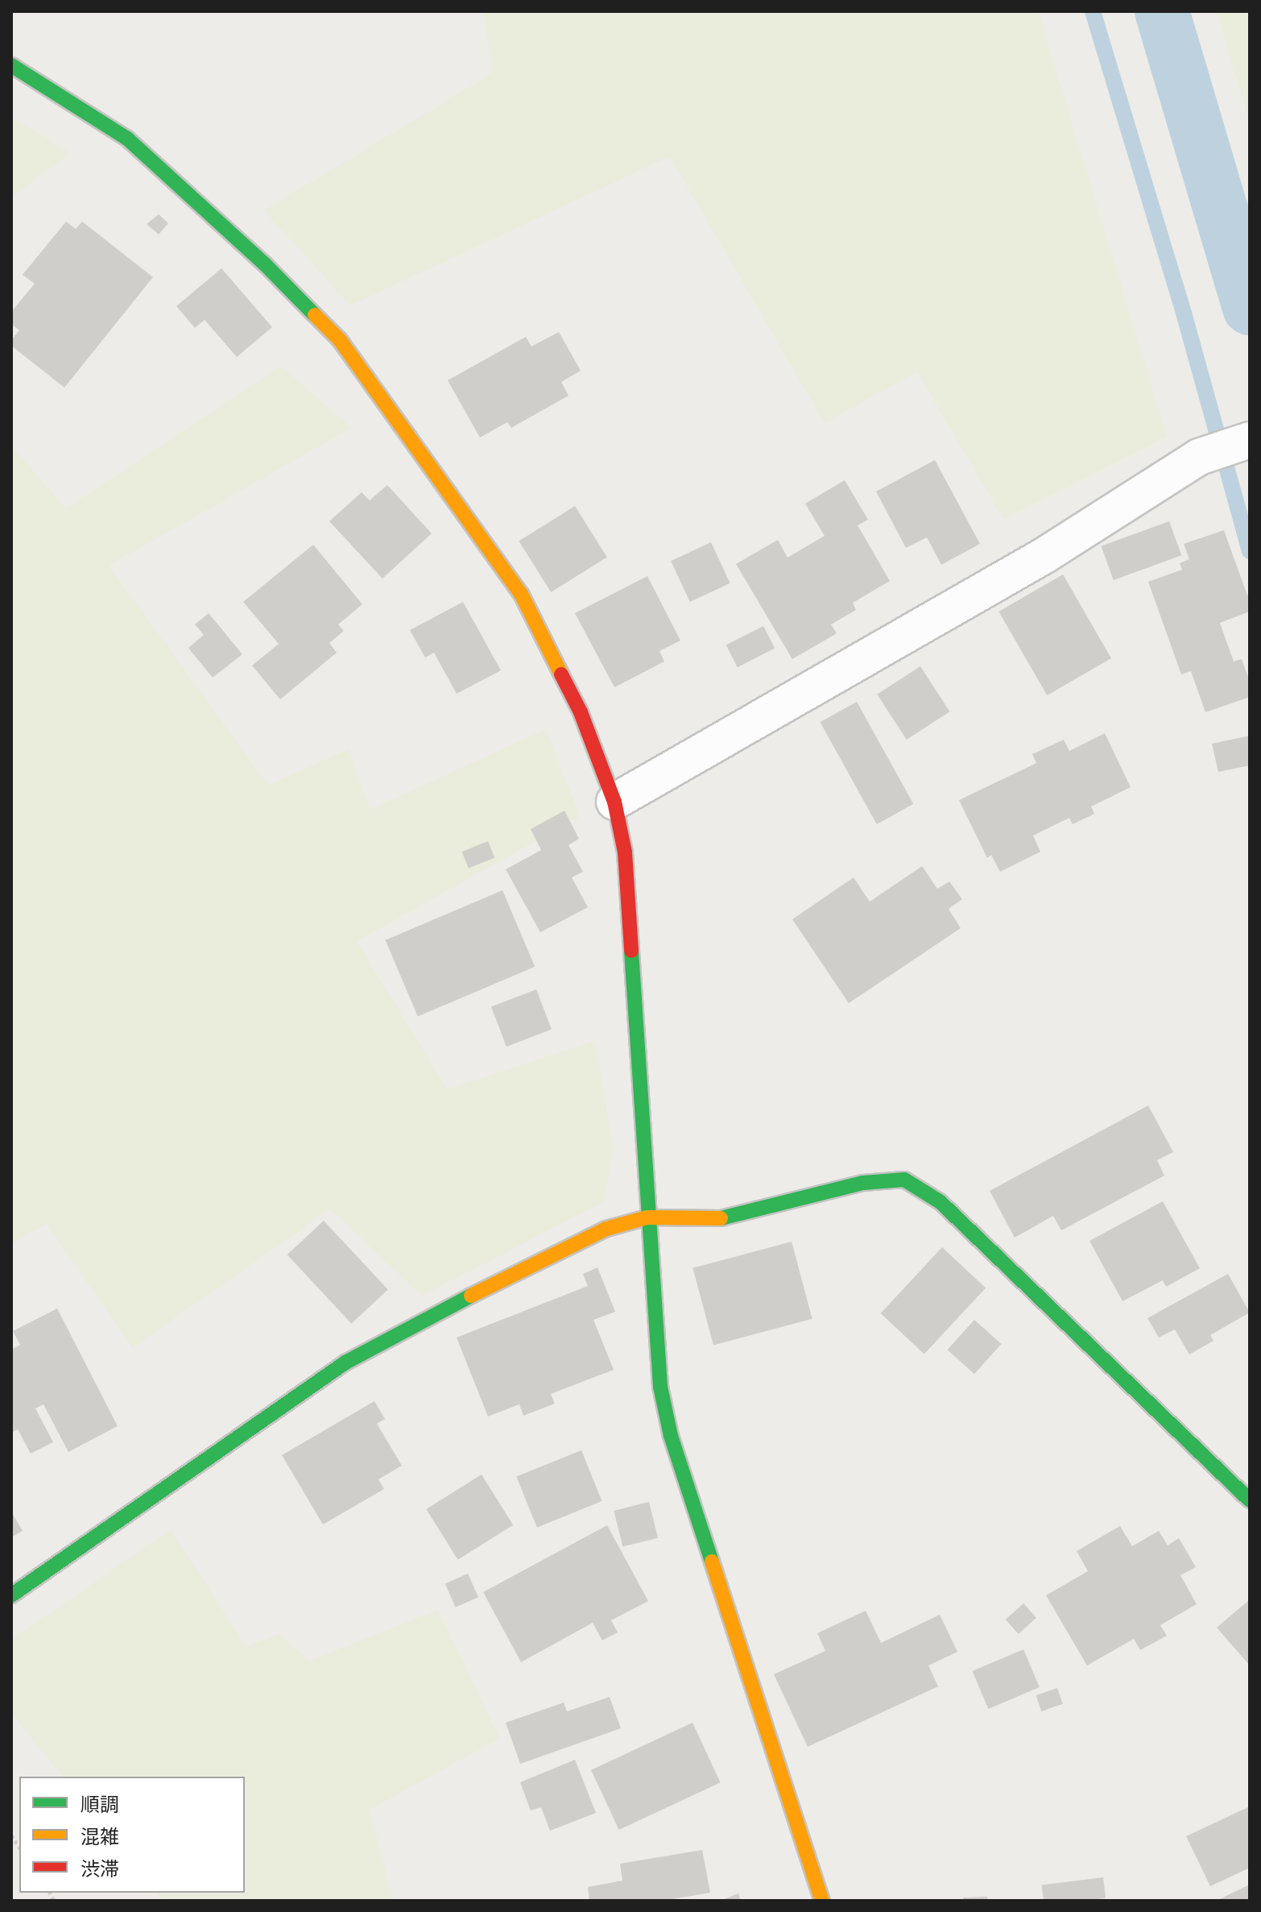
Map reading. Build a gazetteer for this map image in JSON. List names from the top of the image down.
{
  "legend": ["順調", "混雑", "渋滞"]
}
